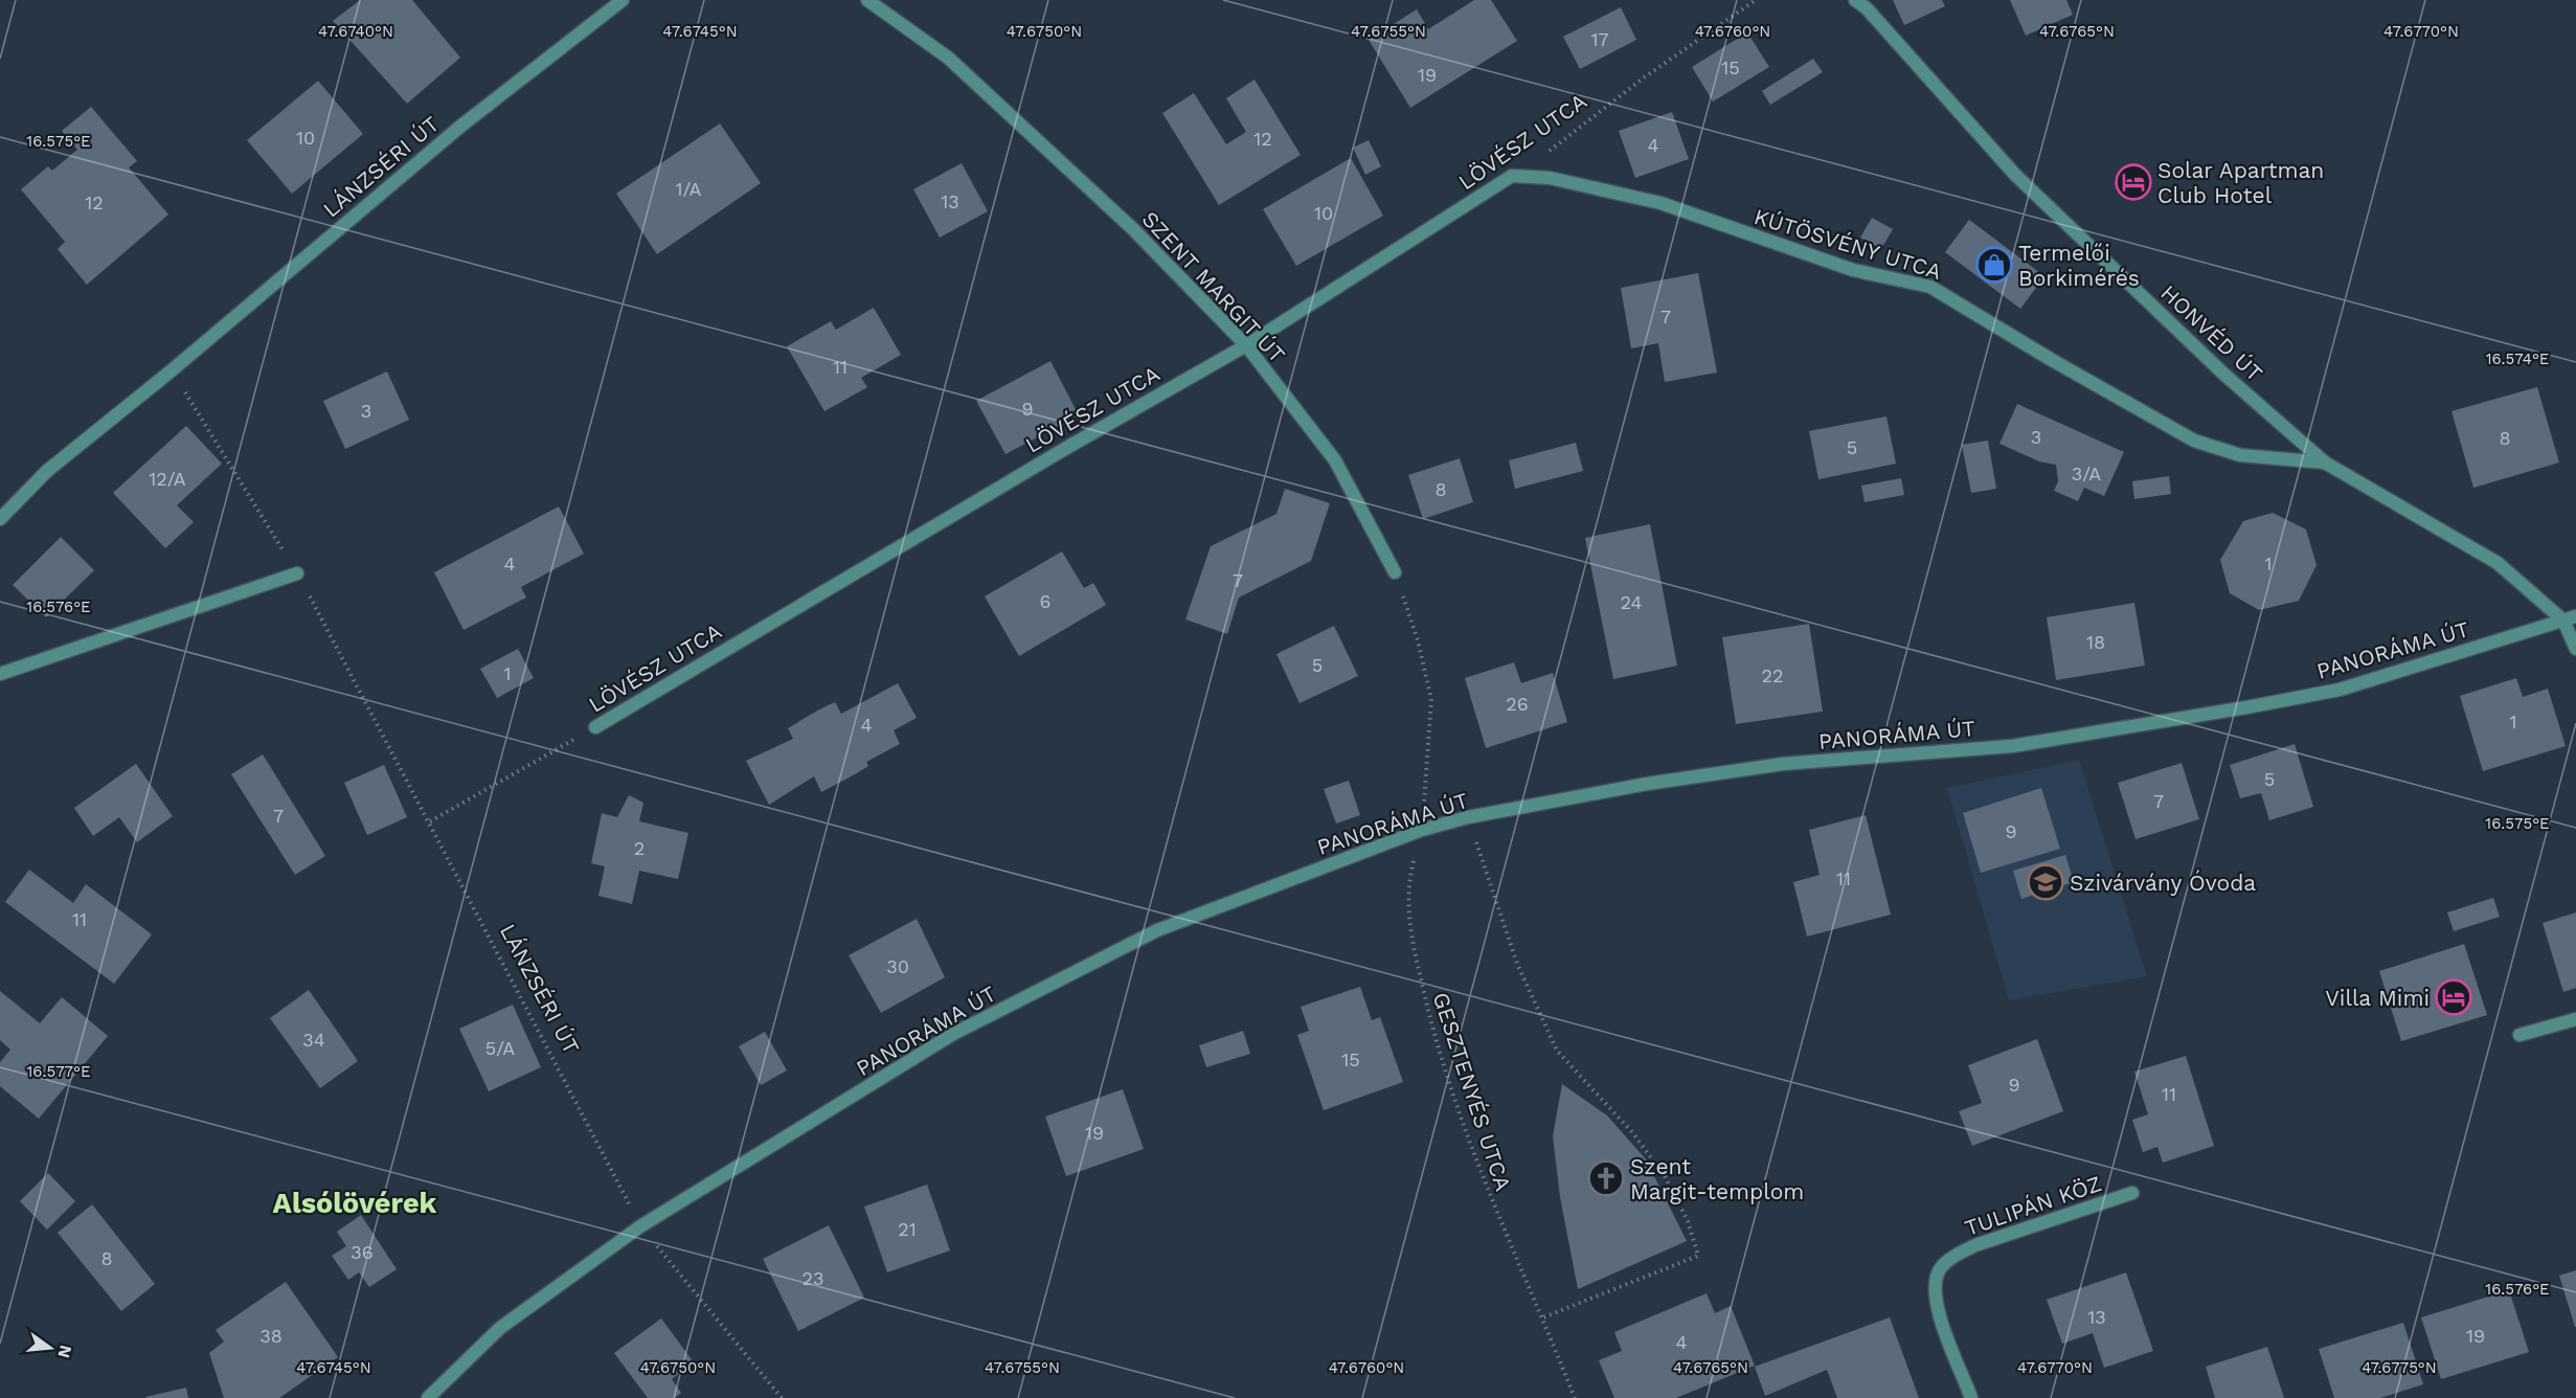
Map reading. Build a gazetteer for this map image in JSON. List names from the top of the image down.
{
  "streets": {
    "street": [
      "LÖVÉSZ UTCA",
      "LÁNZSÉRI ÚT",
      "KÚTÖSVÉNY UTCA",
      "SZENT MARGIT ÚT",
      "HONVÉD ÚT",
      "PANORÁMA ÚT",
      "TULIPÁN KÖZ"
    ],
    "path": ["GESZTENYÉS UTCA"]
  },
  "crossings": [
    ["LÖVÉSZ UTCA", "LÁNZSÉRI ÚT"],
    ["LÖVÉSZ UTCA", "KÚTÖSVÉNY UTCA"],
    ["LÖVÉSZ UTCA", "SZENT MARGIT ÚT"],
    ["LÁNZSÉRI ÚT", "PANORÁMA ÚT"],
    ["KÚTÖSVÉNY UTCA", "HONVÉD ÚT"],
    ["HONVÉD ÚT", "PANORÁMA ÚT"],
    ["PANORÁMA ÚT", "GESZTENYÉS UTCA"]
  ],
  "districts": ["Alsólövérek"],
  "places": {
    "hotel": ["Solar Apartman Club Hotel", "Villa Mimi"],
    "shop": ["Termelői Borkimérés"],
    "school or university": ["Szivárvány Óvoda"],
    "church": ["Szent Margit-templom"]
  },
  "house_numbers": [
    "17",
    "15",
    "19",
    "10",
    "12",
    "4",
    "1/A",
    "13",
    "12",
    "10",
    "7",
    "11",
    "9",
    "3",
    "3",
    "8",
    "5",
    "3/A",
    "12/A",
    "8",
    "4",
    "1",
    "7",
    "6",
    "24",
    "18",
    "5",
    "1",
    "22",
    "26",
    "1",
    "4",
    "5",
    "7",
    "7",
    "9",
    "2",
    "11",
    "11",
    "30",
    "34",
    "5/A",
    "15",
    "9",
    "11",
    "19",
    "21",
    "36",
    "8",
    "23",
    "13",
    "38",
    "19",
    "4"
  ],
  "north": "right",
  "coordinates": [
    "47.6740°N",
    "47.6745°N",
    "47.6750°N",
    "47.6755°N",
    "47.6760°N",
    "47.6765°N",
    "47.6770°N",
    "16.575°E",
    "16.574°E",
    "16.576°E",
    "16.577°E",
    "47.6775°N"
  ]
}
